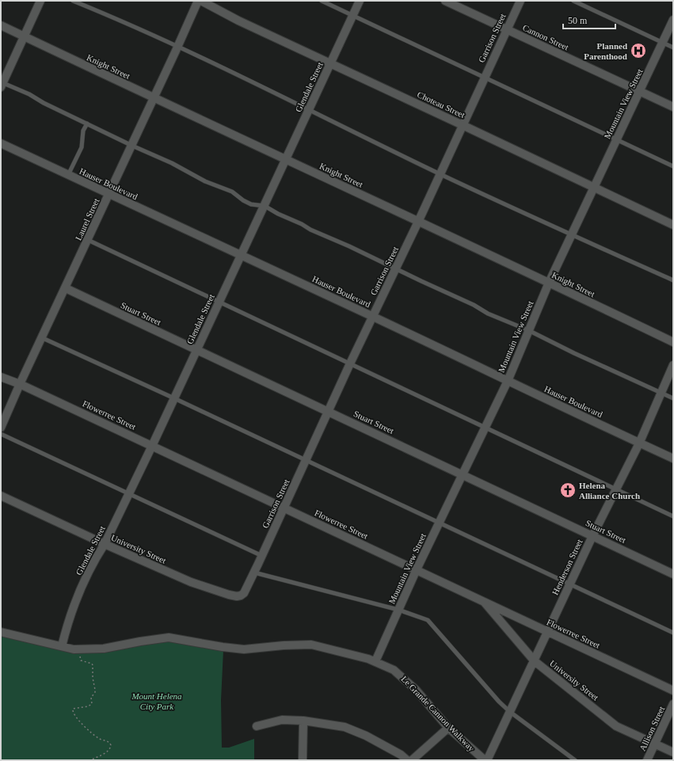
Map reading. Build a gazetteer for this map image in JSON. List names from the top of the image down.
{
  "streets": {
    "street": [
      "Cannon Street",
      "Garrison Street",
      "Knight Street",
      "Glendale Street",
      "Mountain View Street",
      "Choteau Street",
      "Hauser Boulevard",
      "Laurel Street",
      "Stuart Street",
      "Flowerree Street",
      "University Street",
      "Henderson Street",
      "Allison Street"
    ]
  },
  "crossings": [
    ["Cannon Street", "Garrison Street"],
    ["Cannon Street", "Mountain View Street"],
    ["Garrison Street", "Knight Street"],
    ["Garrison Street", "Choteau Street"],
    ["Garrison Street", "Hauser Boulevard"],
    ["Garrison Street", "Stuart Street"],
    ["Garrison Street", "Flowerree Street"],
    ["Garrison Street", "University Street"],
    ["Knight Street", "Glendale Street"],
    ["Knight Street", "Mountain View Street"],
    ["Knight Street", "Laurel Street"],
    ["Glendale Street", "Choteau Street"],
    ["Glendale Street", "Hauser Boulevard"],
    ["Glendale Street", "Stuart Street"],
    ["Glendale Street", "Flowerree Street"],
    ["Glendale Street", "University Street"],
    ["Mountain View Street", "Choteau Street"],
    ["Mountain View Street", "Hauser Boulevard"],
    ["Mountain View Street", "Stuart Street"],
    ["Mountain View Street", "Flowerree Street"],
    ["Hauser Boulevard", "Laurel Street"],
    ["Hauser Boulevard", "Henderson Street"],
    ["Laurel Street", "Stuart Street"],
    ["Laurel Street", "Flowerree Street"],
    ["Stuart Street", "Henderson Street"],
    ["Flowerree Street", "University Street"],
    ["Flowerree Street", "Henderson Street"],
    ["University Street", "Henderson Street"],
    ["University Street", "Allison Street"]
  ],
  "parks": ["Mount Helena City Park"],
  "places": {
    "hospital": ["Planned Parenthood"],
    "church": ["Helena Alliance Church"]
  },
  "scale_bar": "50 m"
}
